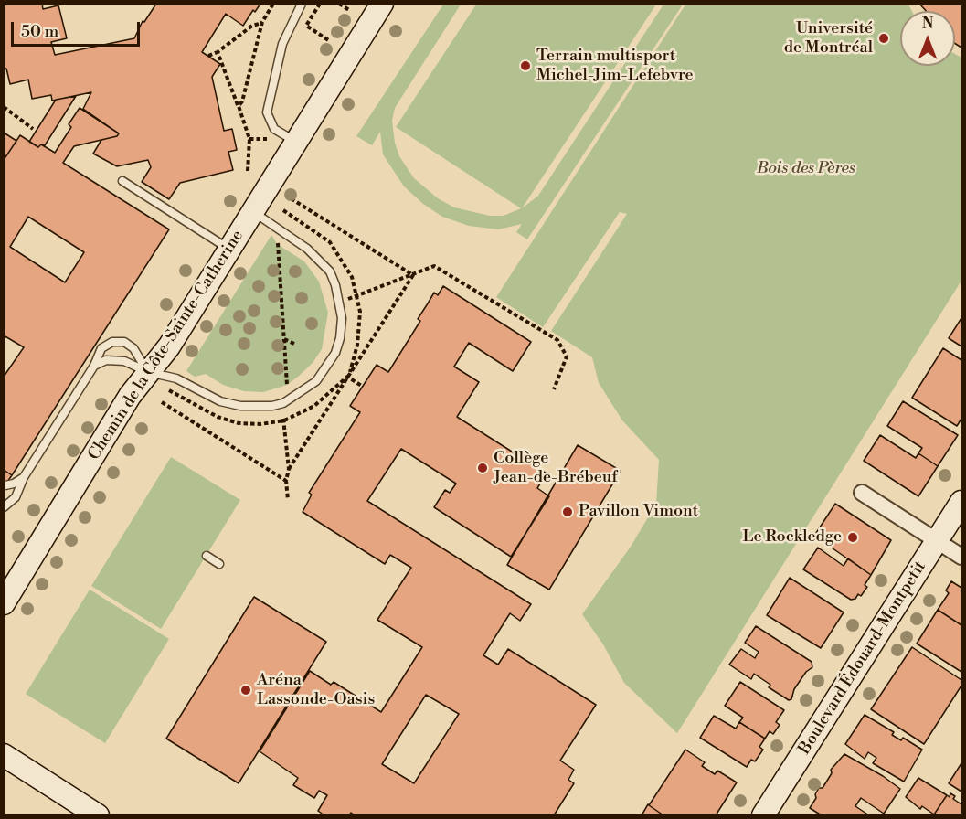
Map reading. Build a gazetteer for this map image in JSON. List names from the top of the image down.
{
  "streets": {
    "main road": ["Chemin de la Côte-Sainte-Catherine", "Boulevard Édouard-Montpetit"]
  },
  "parks": ["Bois des Pères"],
  "places": [
    "Université de Montréal",
    "Terrain multisport Michel-Jim-Lefebvre",
    "Collège Jean-de-Brébeuf",
    "Pavillon Vimont",
    "Le Rockledge",
    "Aréna Lassonde-Oasis"
  ],
  "scale_bar": "50 m",
  "north": "top"
}
